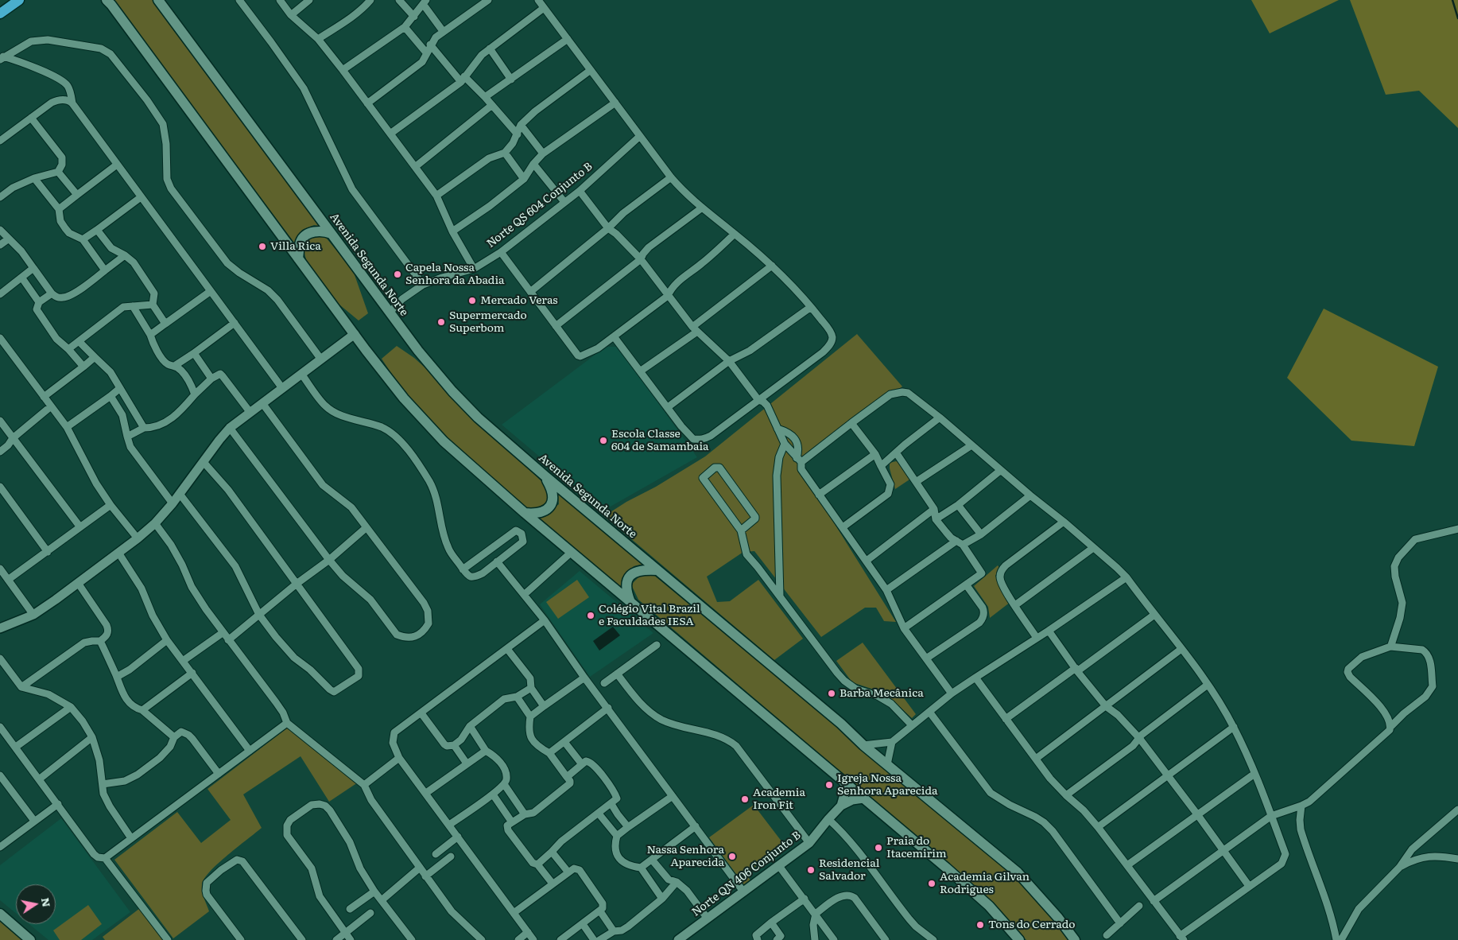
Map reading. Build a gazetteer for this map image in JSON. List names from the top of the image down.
{
  "streets": {
    "main road": ["Avenida Segunda Norte"],
    "street": ["Norte QS 604 Conjunto B", "Norte QN 406 Conjunto B"]
  },
  "crossings": [
    ["Norte QS 604 Conjunto B", "Avenida Segunda Norte"]
  ],
  "places": [
    "Villa Rica",
    "Capela Nossa Senhora da Abadia",
    "Mercado Veras",
    "Supermercado Superbom",
    "Escola Classe 604 de Samambaia",
    "Colégio Vital Brazil e Faculdades IESA",
    "Barba Mecânica",
    "Igreja Nossa Senhora Aparecida",
    "Academia Iron Fit",
    "Praia do Itacemirim",
    "Nassa Senhora Aparecida",
    "Residencial Salvador",
    "Academia Gilvan Rodrigues",
    "Tons do Cerrado"
  ],
  "north": "right"
}
